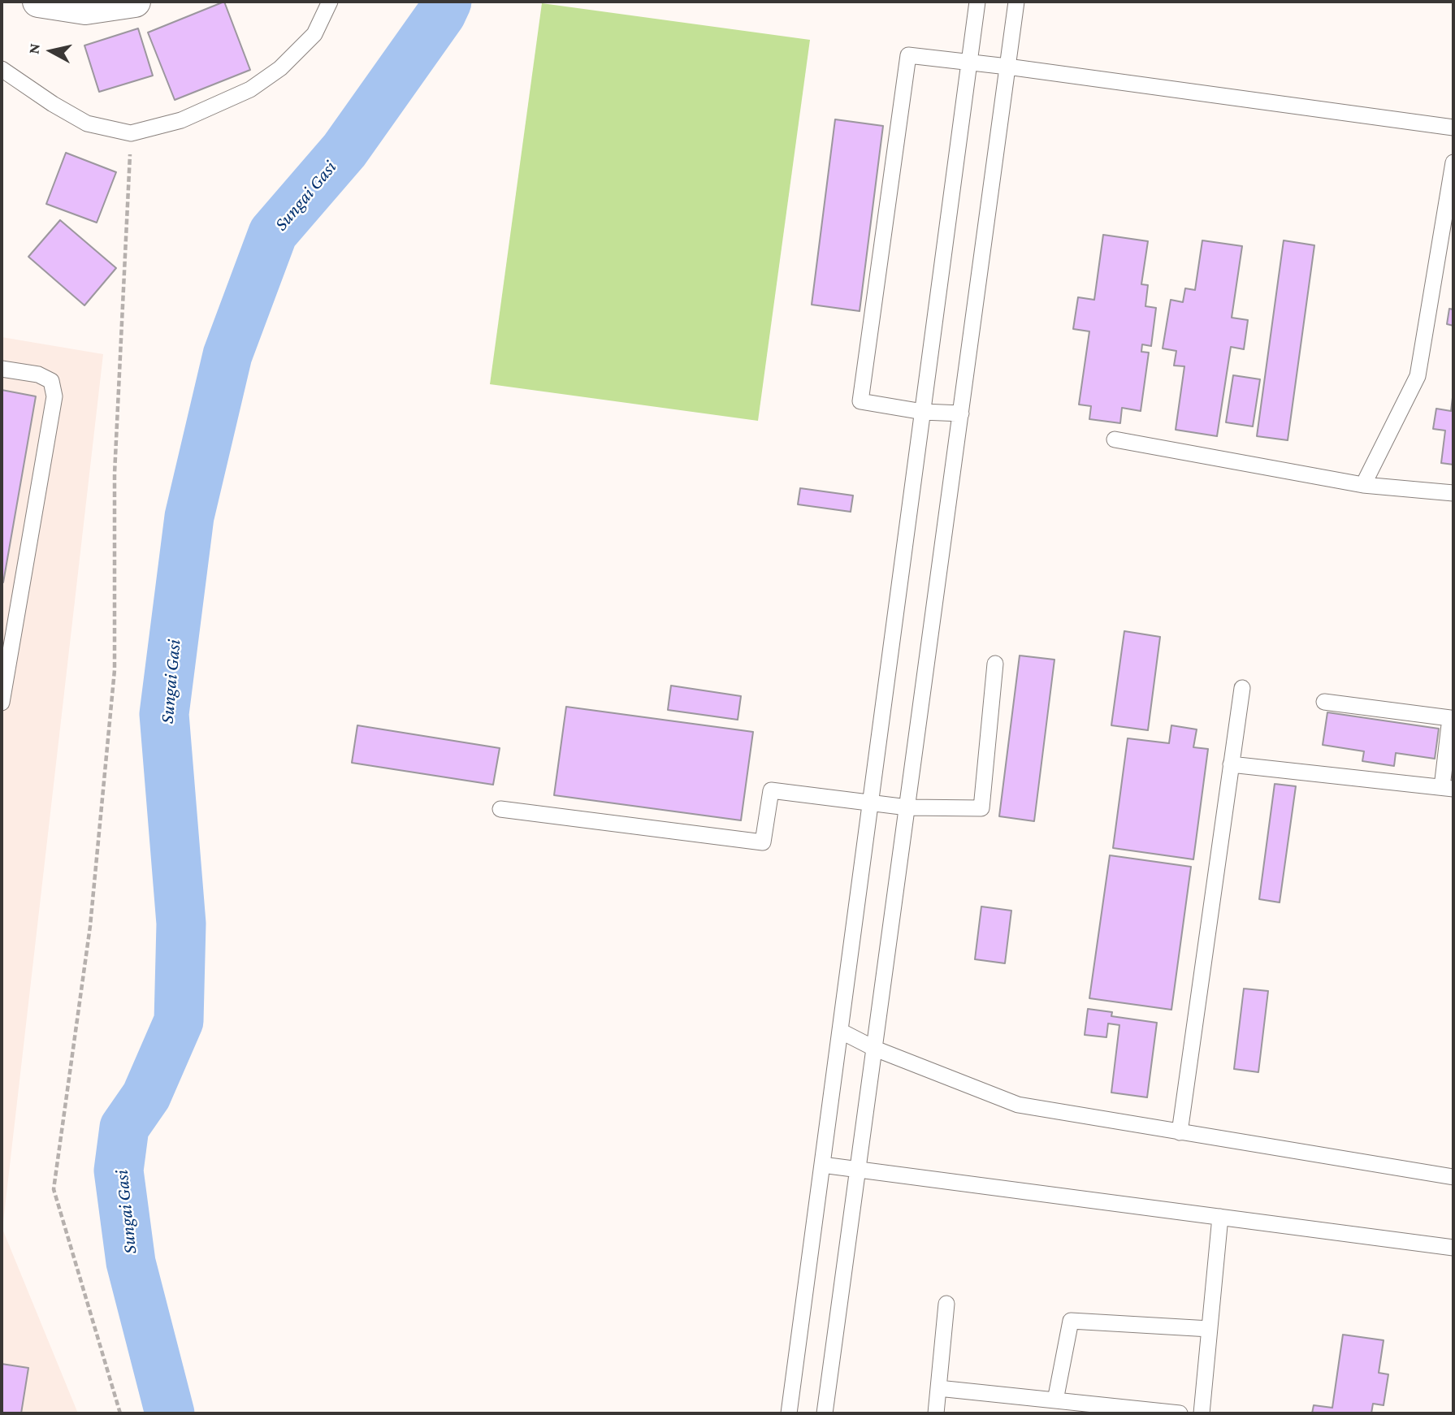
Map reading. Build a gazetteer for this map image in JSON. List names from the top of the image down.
{
  "water": ["Sungai Gasi"],
  "north": "left"
}
